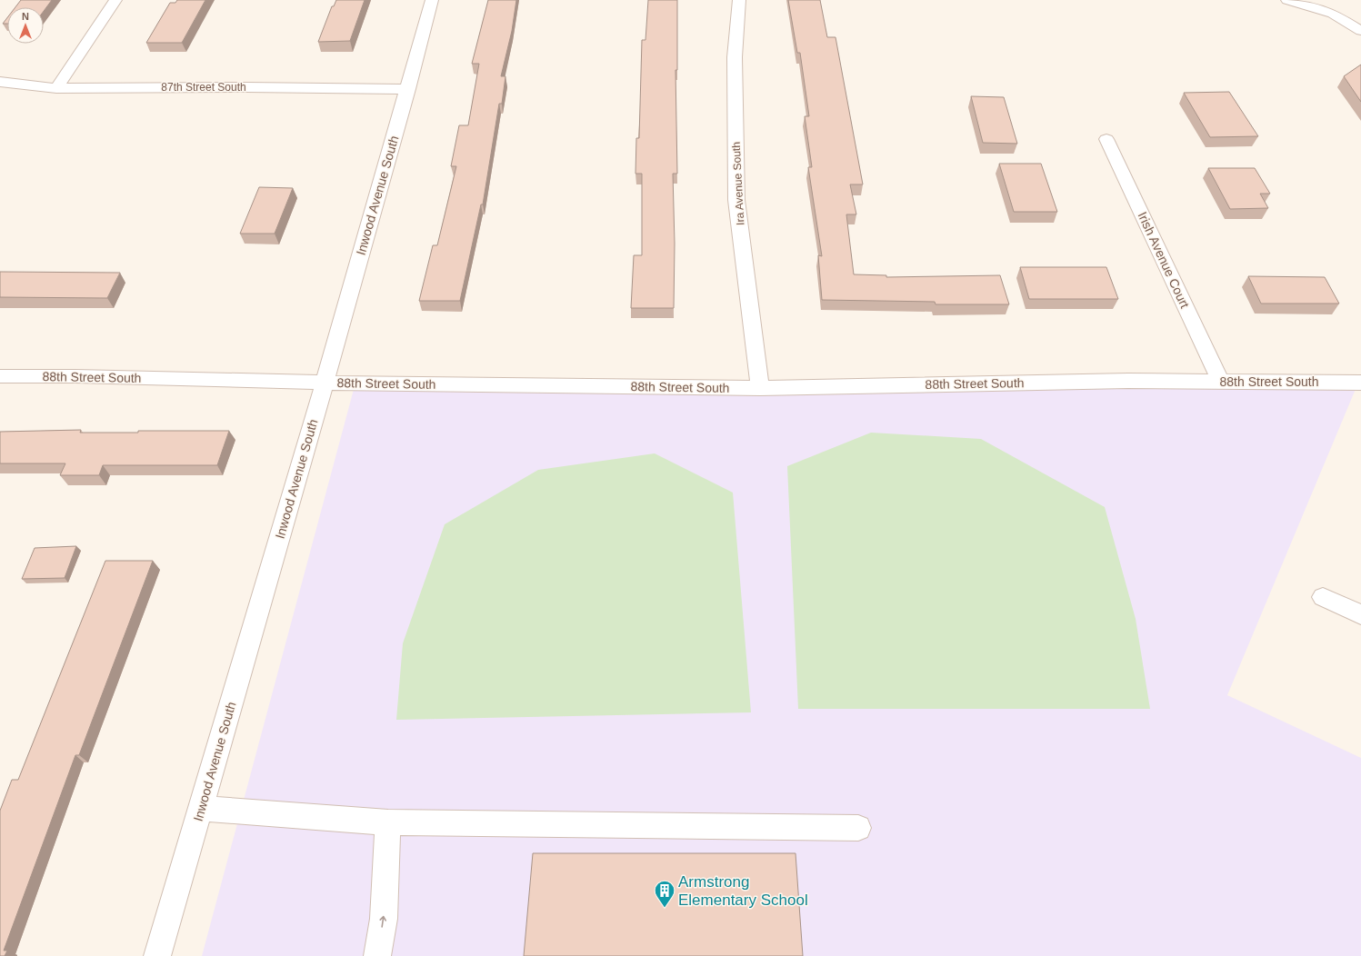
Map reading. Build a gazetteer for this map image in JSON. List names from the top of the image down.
{
  "streets": {
    "street": [
      "87th Street South",
      "Ira Avenue South",
      "Inwood Avenue South",
      "Irish Avenue Court",
      "88th Street South"
    ]
  },
  "crossings": [
    ["87th Street South", "Inwood Avenue South"],
    ["Ira Avenue South", "88th Street South"],
    ["Inwood Avenue South", "88th Street South"],
    ["Irish Avenue Court", "88th Street South"]
  ],
  "places": {
    "building": ["Armstrong Elementary School"]
  },
  "north": "top"
}
